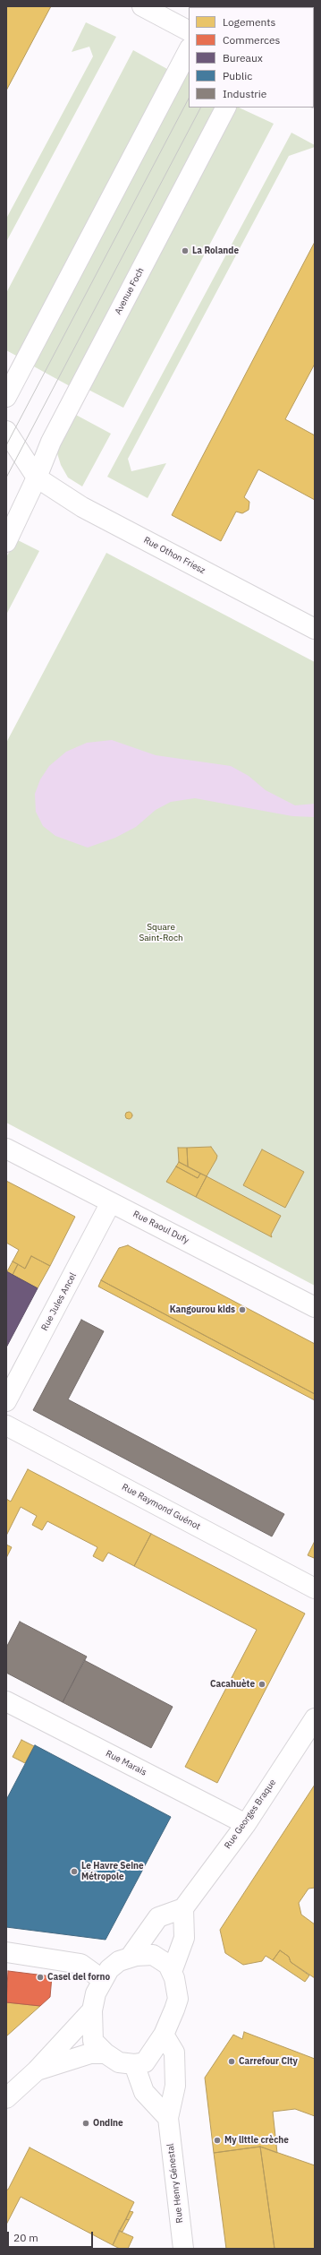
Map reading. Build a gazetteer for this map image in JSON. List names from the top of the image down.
{
  "streets": {
    "street": [
      "Avenue Foch",
      "Rue Othon Friesz",
      "Rue Raoul Dufy",
      "Rue Jules Ancel",
      "Rue Raymond Guénot",
      "Rue Marais",
      "Rue Georges Braque",
      "Rue Henry Génestal"
    ]
  },
  "crossings": [
    ["Avenue Foch", "Rue Othon Friesz"],
    ["Rue Raoul Dufy", "Rue Jules Ancel"],
    ["Rue Marais", "Rue Georges Braque"]
  ],
  "parks": ["Square Saint-Roch"],
  "places": [
    "La Rolande",
    "Kangourou kids",
    "Cacahuète",
    "Le Havre Seine Métropole",
    "Casel del forno",
    "Carrefour City",
    "Ondine",
    "My little crèche"
  ],
  "legend": [
    "Logements",
    "Commerces",
    "Bureaux",
    "Public",
    "Industrie"
  ],
  "scale_bar": "20 m"
}
